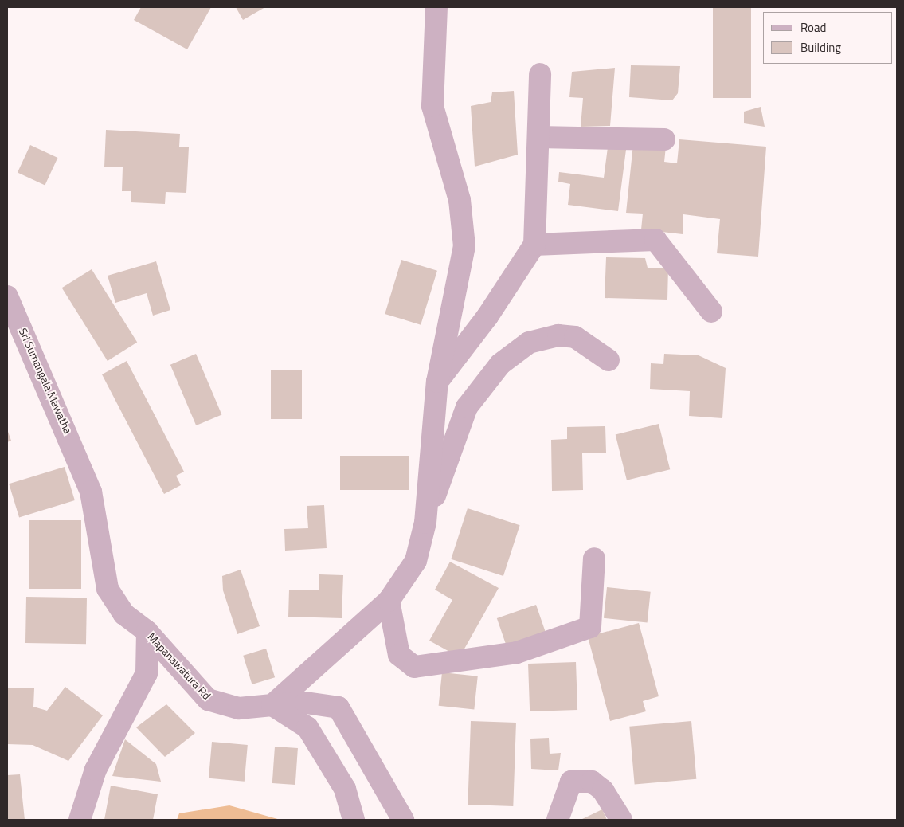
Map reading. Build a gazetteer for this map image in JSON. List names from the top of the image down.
{
  "streets": {
    "street": ["Sri Sumangala Mawatha", "Mapanawatura Rd"]
  },
  "crossings": [
    ["Sri Sumangala Mawatha", "Mapanawatura Rd"]
  ],
  "legend": ["Road", "Building"]
}
